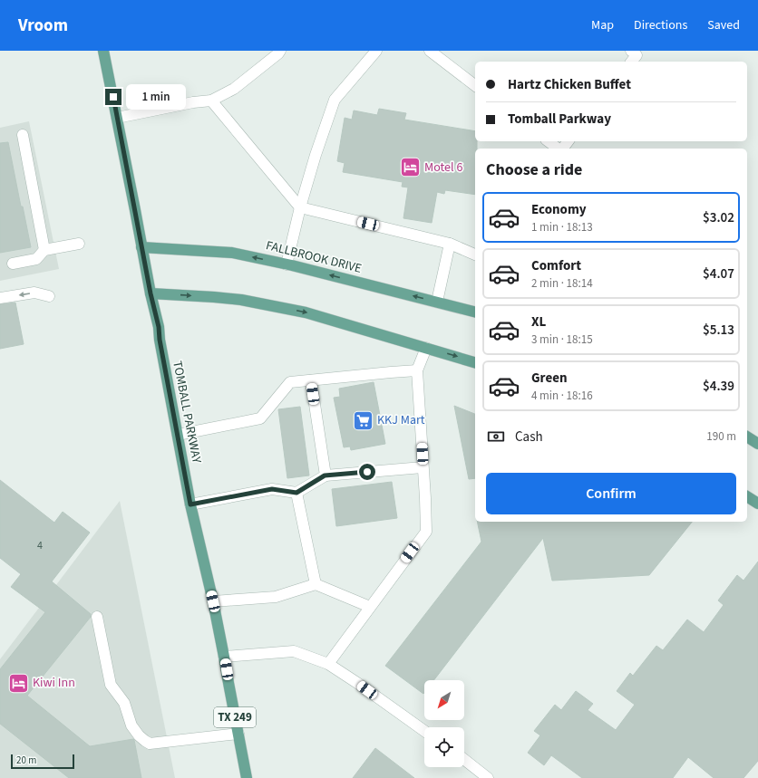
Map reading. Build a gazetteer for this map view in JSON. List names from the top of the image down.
{
  "streets": {
    "main road": ["FALLBROOK DRIVE", "TOMBALL PARKWAY", "TX 249"]
  },
  "crossings": [
    ["FALLBROOK DRIVE", "TOMBALL PARKWAY"]
  ],
  "places": {
    "hotel": ["Motel 6", "Kiwi Inn"],
    "supermarket": ["KKJ Mart"]
  },
  "house_numbers": ["4"],
  "scale_bar": "20 m",
  "north": "bottom left",
  "page": {
    "header": "Vroom",
    "nav": ["Map", "Directions", "Saved"],
    "banner": ["Hartz Chicken Buffet", "Tomball Parkway"],
    "bubble": "1 min",
    "heading": "Choose a ride",
    "list": [
      {
        "name": "Economy",
        "note": "1 min · 18:13",
        "value": "$3.02"
      },
      {
        "name": "Comfort",
        "note": "2 min · 18:14",
        "value": "$4.07"
      },
      {
        "name": "XL",
        "note": "3 min · 18:15",
        "value": "$5.13"
      },
      {
        "name": "Green",
        "note": "4 min · 18:16",
        "value": "$4.39"
      }
    ],
    "pay": ["Cash", "190 m"],
    "buttons": "Confirm",
    "scale": "20 m"
  }
}
